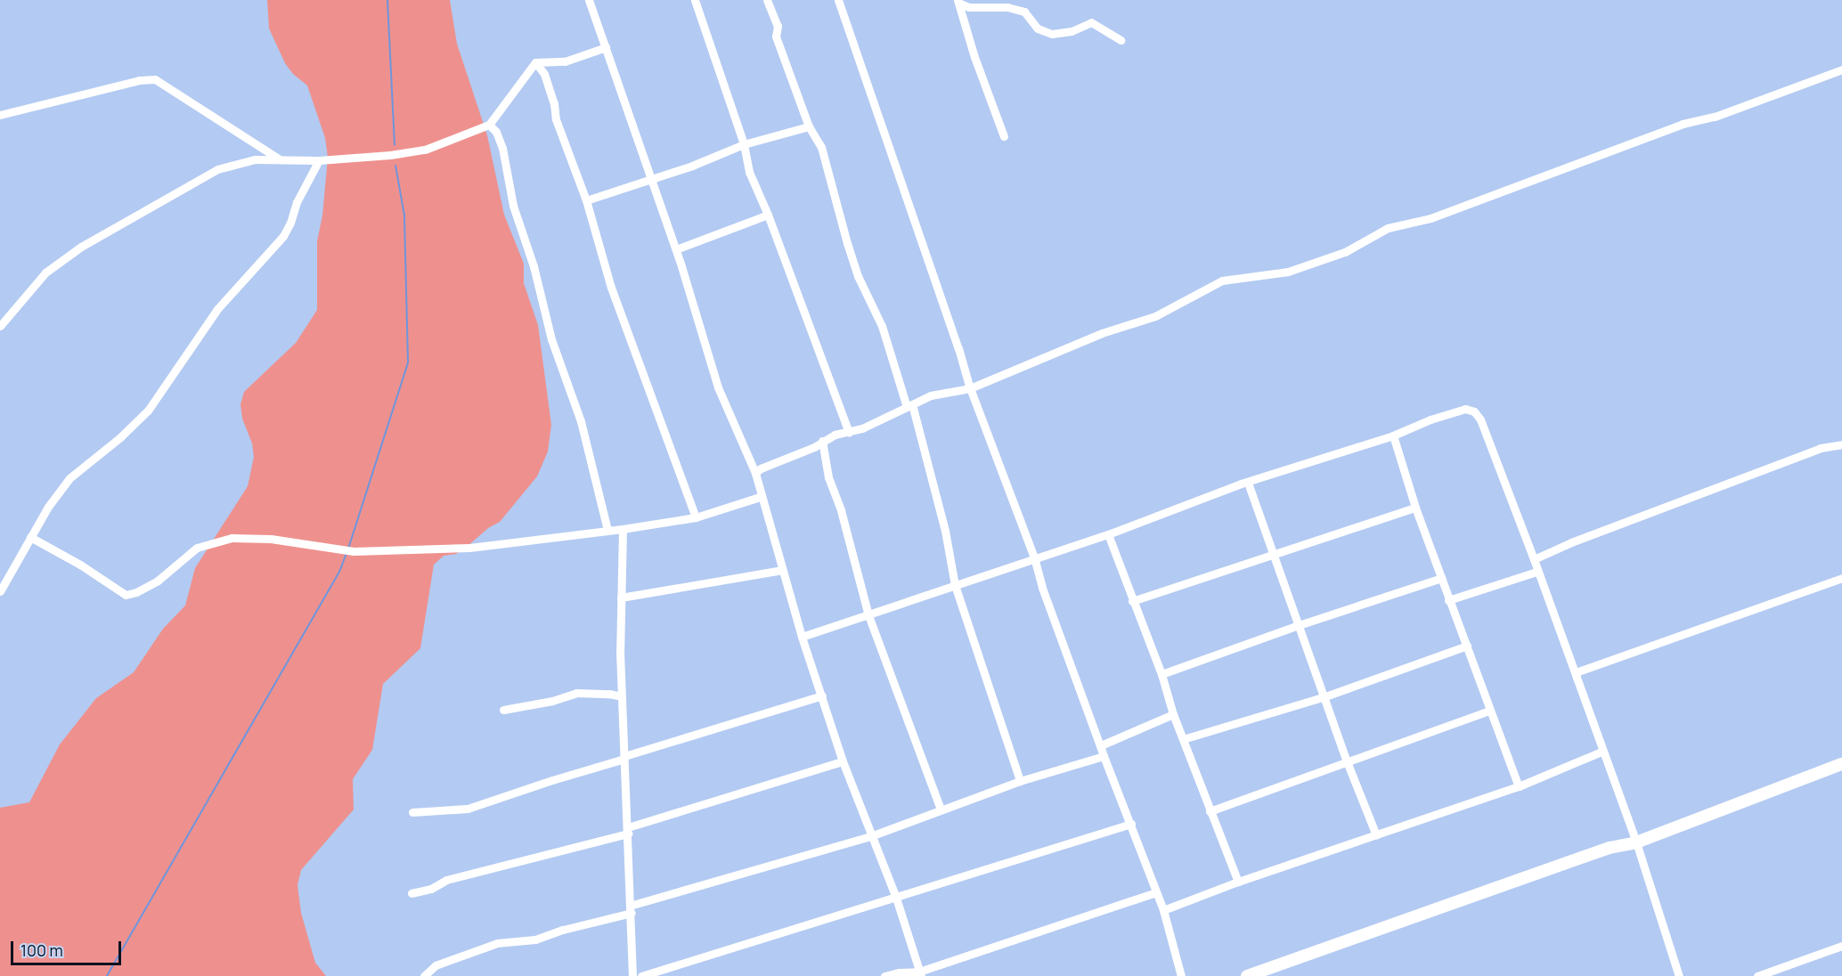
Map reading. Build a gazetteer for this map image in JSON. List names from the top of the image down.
{
  "scale_bar": "100 m"
}
